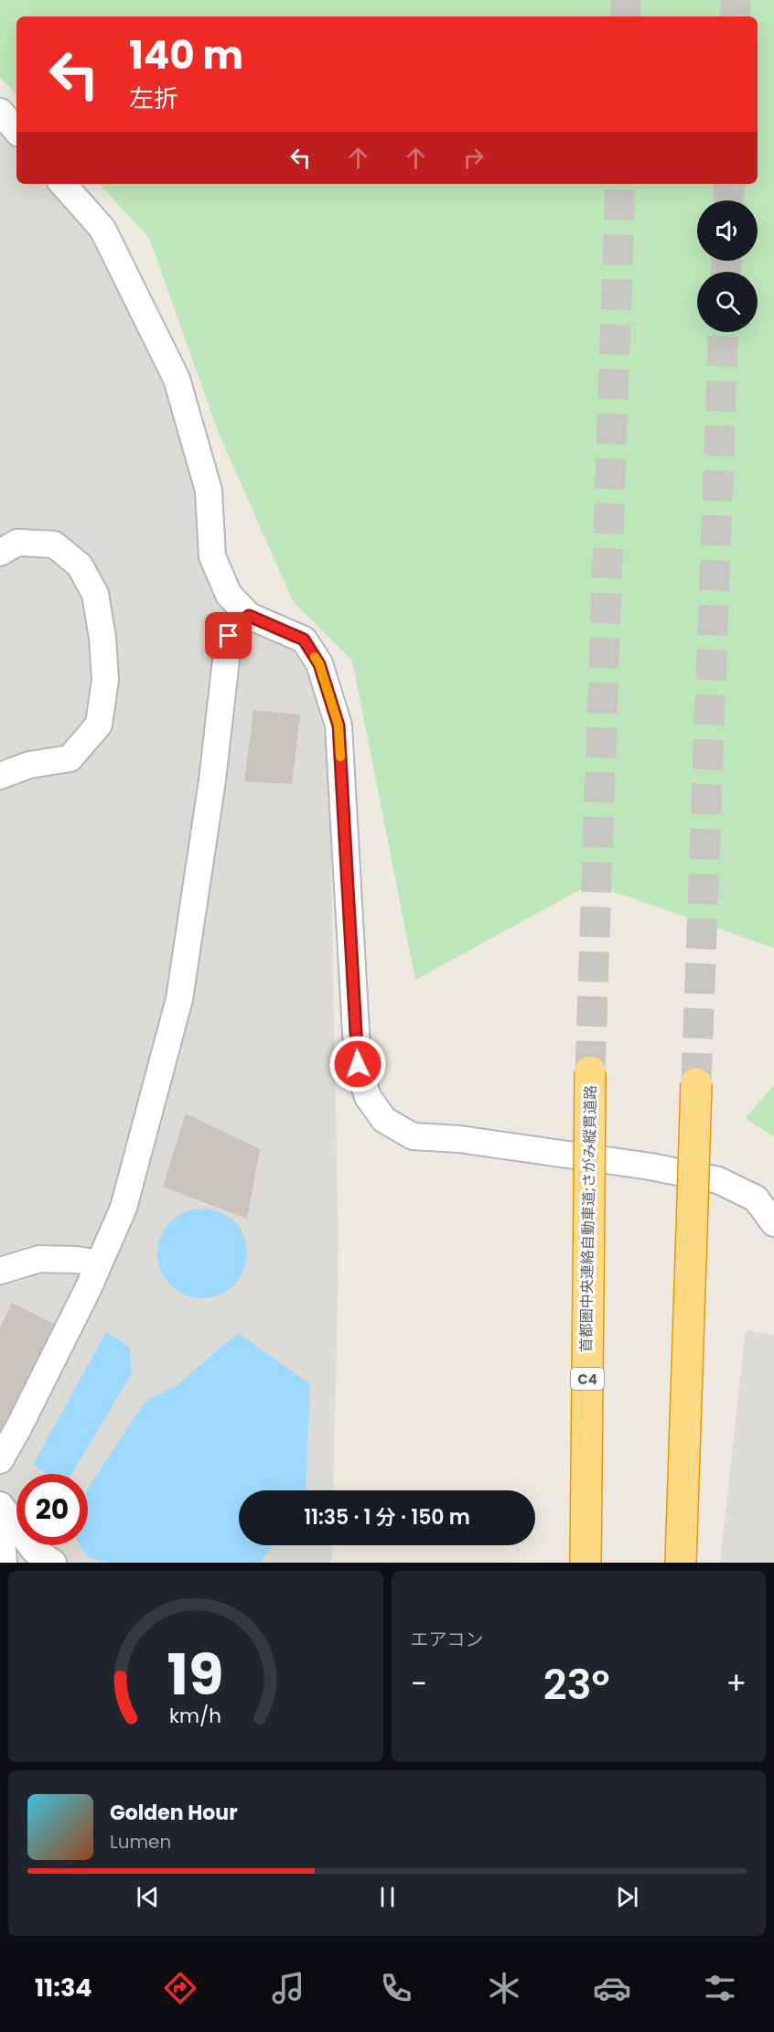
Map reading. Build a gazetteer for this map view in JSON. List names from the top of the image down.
{
  "streets": {
    "highway": ["首都圏中央連絡自動車道;さがみ縦貫道路", "C4"]
  },
  "page": {
    "turn": ["140 m", "左折"],
    "limit": "20",
    "trip": "11:35 · 1 分 · 150 m",
    "tile": "エアコン",
    "heat": ["−", "23°", "+"],
    "song": ["Golden Hour", "Lumen"],
    "tabs": "11:34",
    "gauge": ["19", "km/h"]
  }
}
